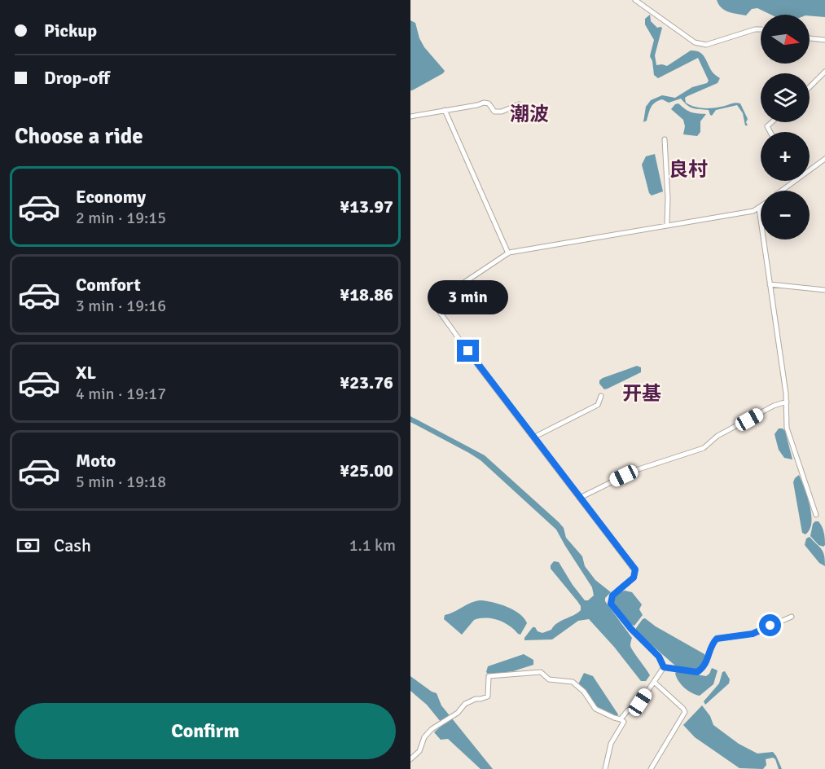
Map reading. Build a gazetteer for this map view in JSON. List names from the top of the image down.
{
  "districts": ["潮波", "良村", "开基"],
  "north": "right",
  "page": {
    "banner": ["Pickup", "Drop-off"],
    "map_buttons": ["+", "−"],
    "heading": "Choose a ride",
    "list": [
      {
        "name": "Economy",
        "note": "2 min · 19:15",
        "value": "¥13.97"
      },
      {
        "name": "Comfort",
        "note": "3 min · 19:16",
        "value": "¥18.86"
      },
      {
        "name": "XL",
        "note": "4 min · 19:17",
        "value": "¥23.76"
      },
      {
        "name": "Moto",
        "note": "5 min · 19:18",
        "value": "¥25.00"
      }
    ],
    "bubble": "3 min",
    "pay": ["Cash", "1.1 km"],
    "buttons": "Confirm"
  }
}
